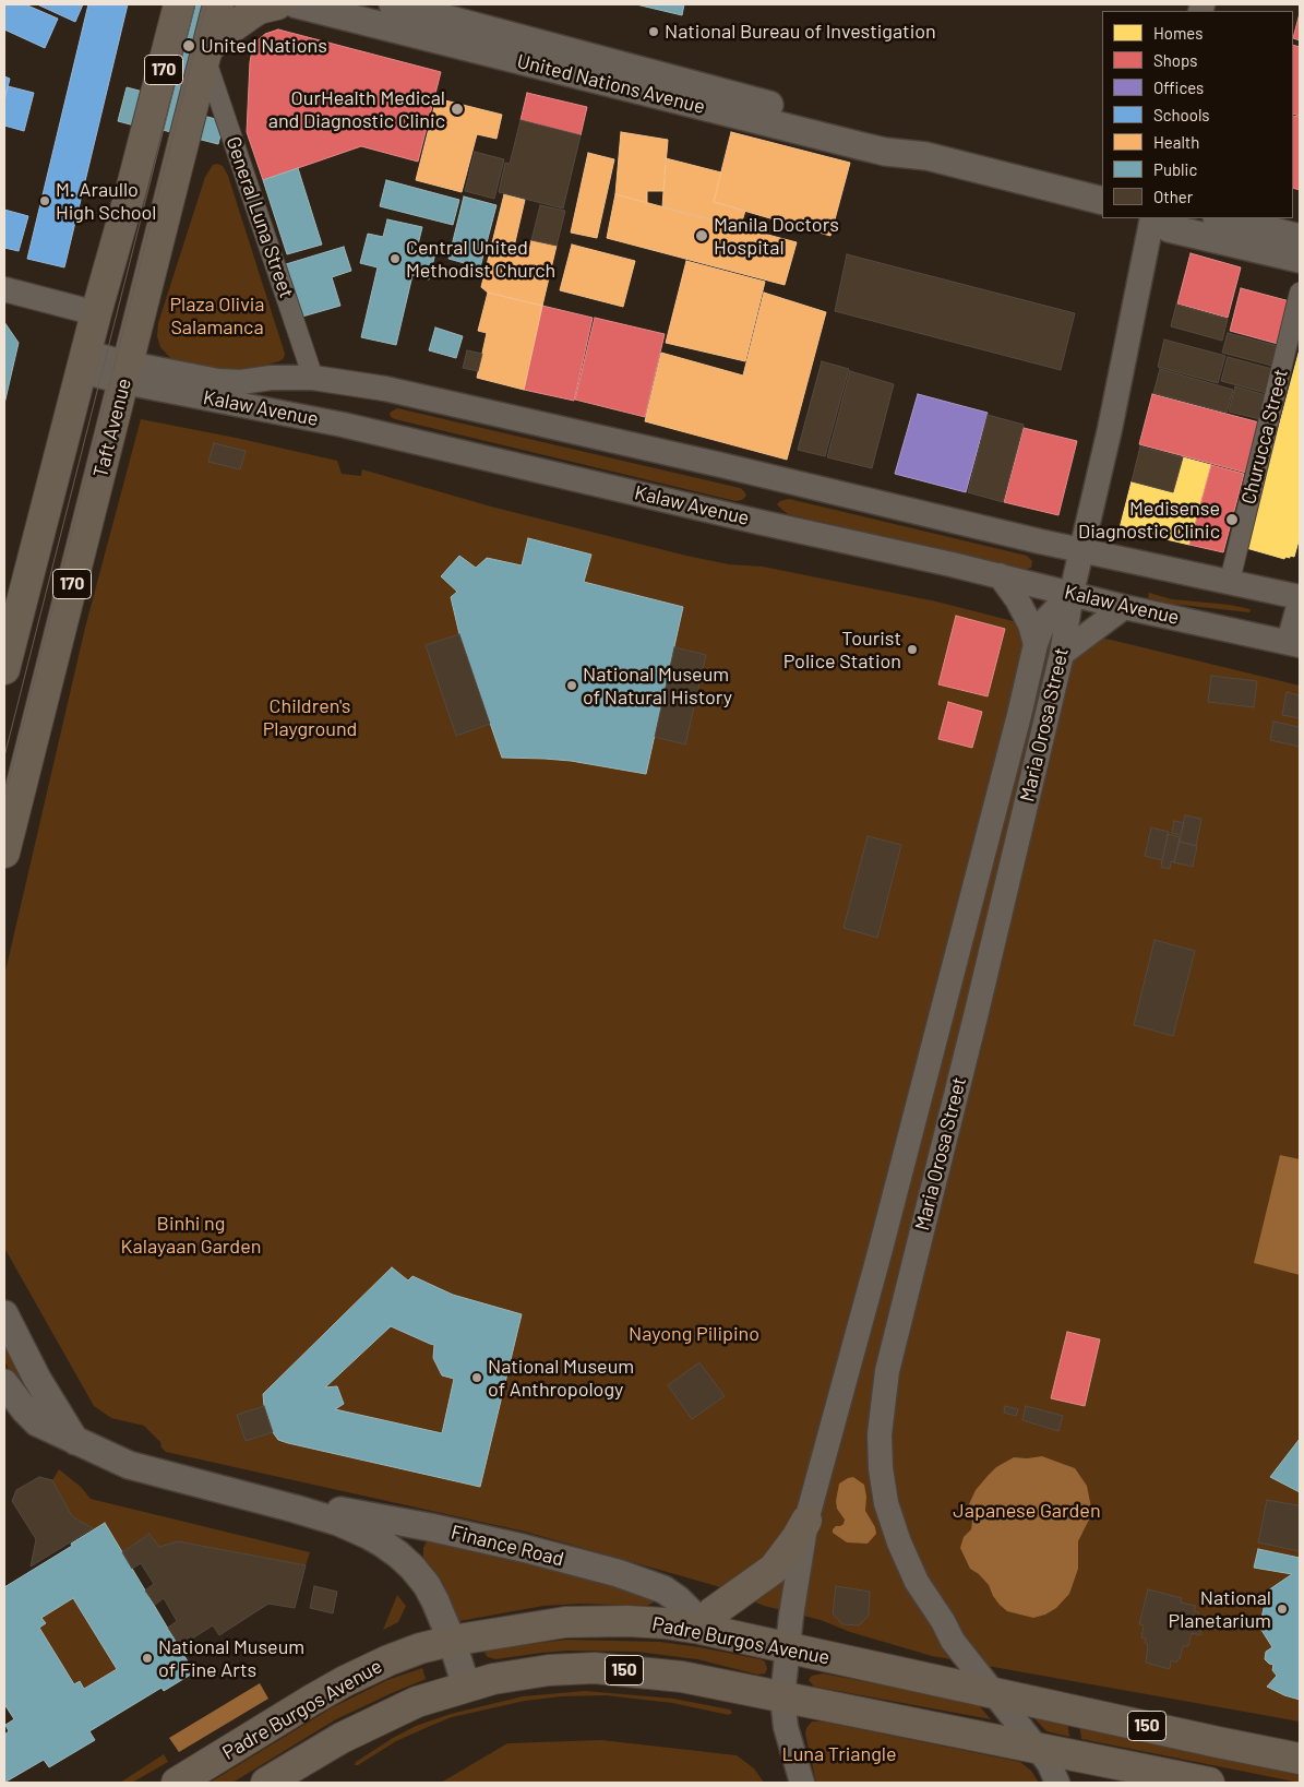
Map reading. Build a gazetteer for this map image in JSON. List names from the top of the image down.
{
  "streets": {
    "main road": [
      "170",
      "United Nations Avenue",
      "Taft Avenue",
      "Finance Road",
      "Padre Burgos Avenue",
      "150"
    ],
    "street": [
      "General Luna Street",
      "Kalaw Avenue",
      "Churucca Street",
      "Maria Orosa Street"
    ]
  },
  "crossings": [
    ["170", "Kalaw Avenue"],
    ["General Luna Street", "Kalaw Avenue"],
    ["General Luna Street", "Taft Avenue"],
    ["Kalaw Avenue", "Taft Avenue"],
    ["Kalaw Avenue", "Churucca Street"],
    ["Kalaw Avenue", "Maria Orosa Street"],
    ["Maria Orosa Street", "Padre Burgos Avenue"],
    ["Maria Orosa Street", "150"],
    ["Finance Road", "Padre Burgos Avenue"],
    ["Finance Road", "150"]
  ],
  "parks": [
    "Plaza Olivia Salamanca",
    "Children's Playground",
    "Binhi ng Kalayaan Garden",
    "Nayong Pilipino",
    "Japanese Garden",
    "Luna Triangle"
  ],
  "places": [
    "National Bureau of Investigation",
    "United Nations",
    "OurHealth Medical and Diagnostic Clinic",
    "M. Araullo High School",
    "Manila Doctors Hospital",
    "Central United Methodist Church",
    "Medisense Diagnostic Clinic",
    "Tourist Police Station",
    "National Museum of Natural History",
    "National Museum of Anthropology",
    "National Planetarium",
    "National Museum of Fine Arts"
  ],
  "legend": [
    "Homes",
    "Shops",
    "Offices",
    "Schools",
    "Health",
    "Public",
    "Other"
  ]
}
